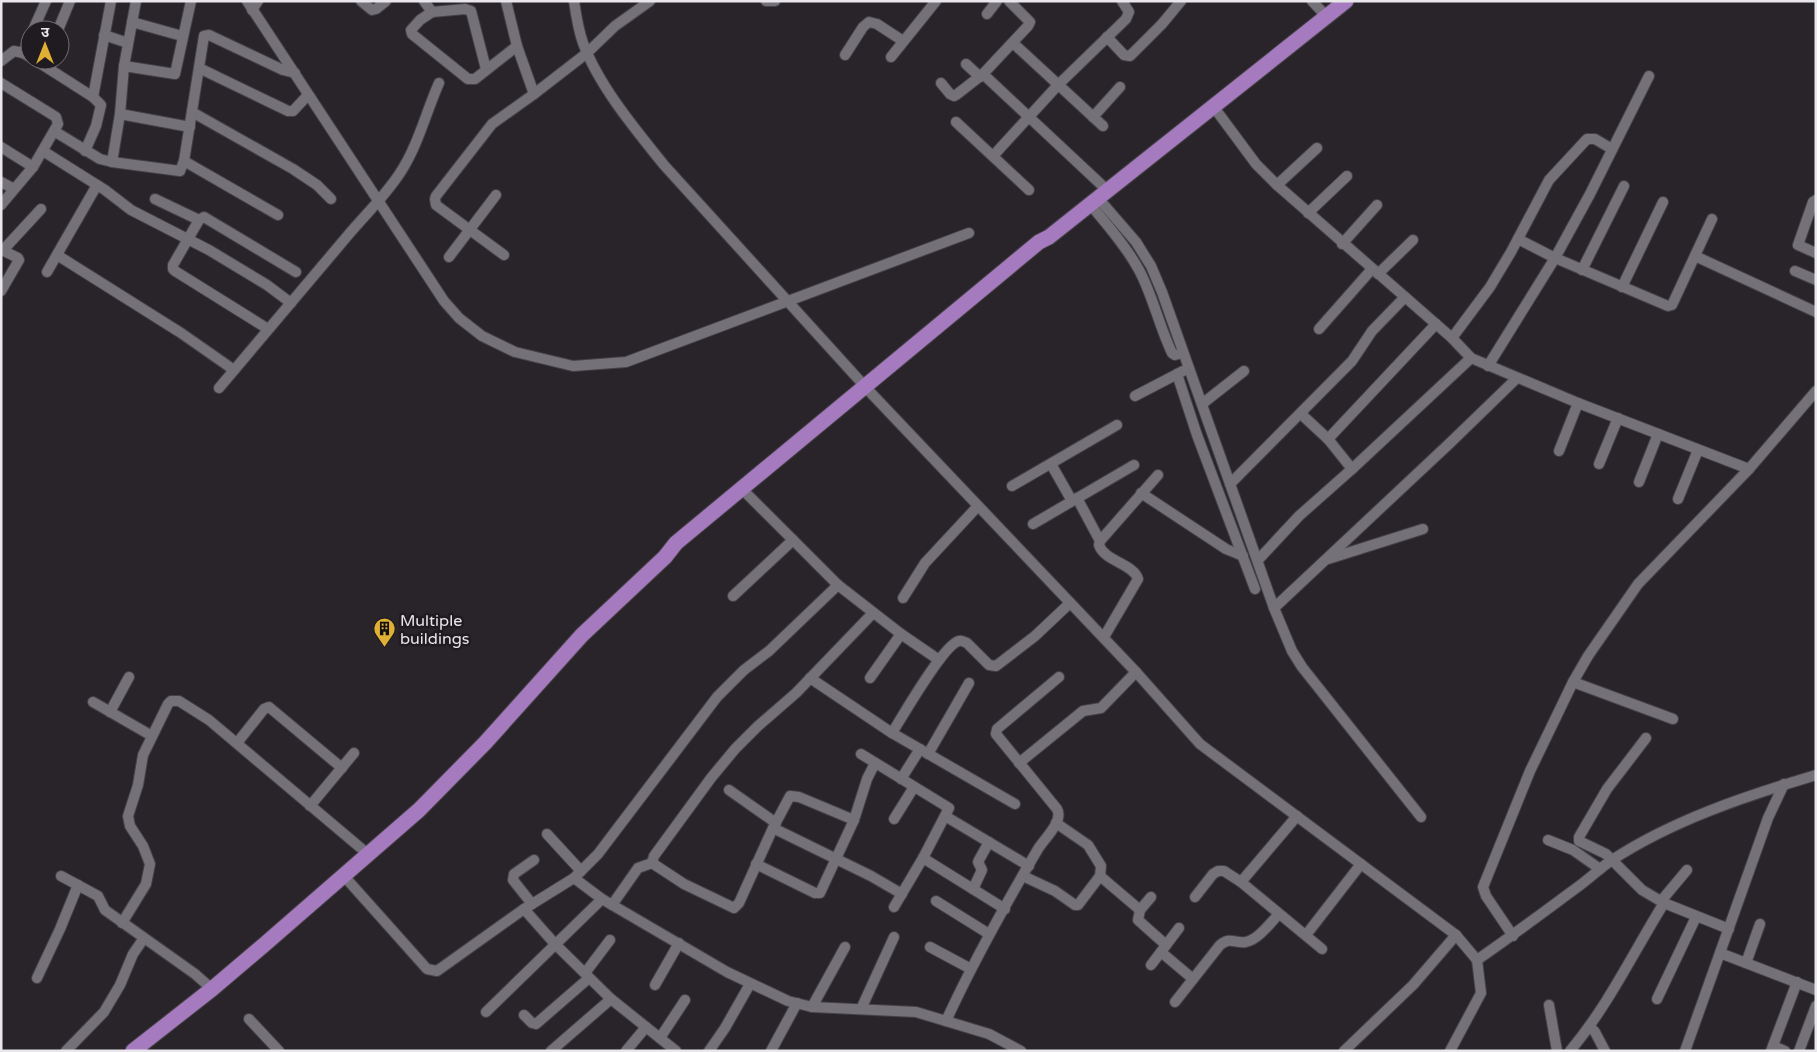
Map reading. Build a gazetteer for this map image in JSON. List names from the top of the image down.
{
  "places": {
    "building": ["Multiple buildings"]
  },
  "north": "top"
}
